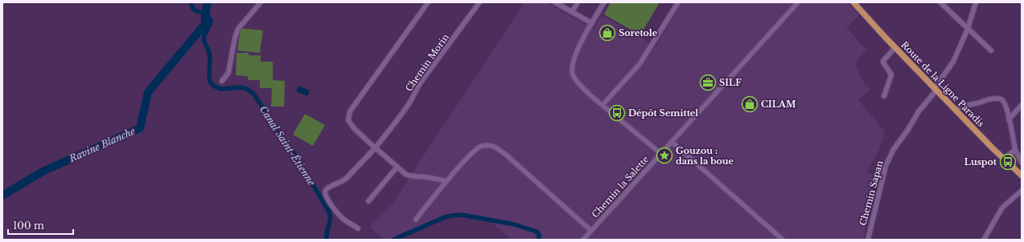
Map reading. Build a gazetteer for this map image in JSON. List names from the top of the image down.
{
  "streets": {
    "main road": ["Route de la Ligne Paradis"],
    "street": ["Chemin Morin", "Chemin la Salette", "Chemin Sapan"]
  },
  "crossings": [
    ["Route de la Ligne Paradis", "Chemin Sapan"]
  ],
  "water": ["Ravine Blanche", "Canal Saint-Étienne"],
  "places": {
    "shop": ["Soretole", "CILAM"],
    "office": ["SILF"],
    "bus stop": ["Dépôt Semittel", "Luspot"],
    "place": ["Gouzou : dans la boue"]
  },
  "scale_bar": "100 m"
}
